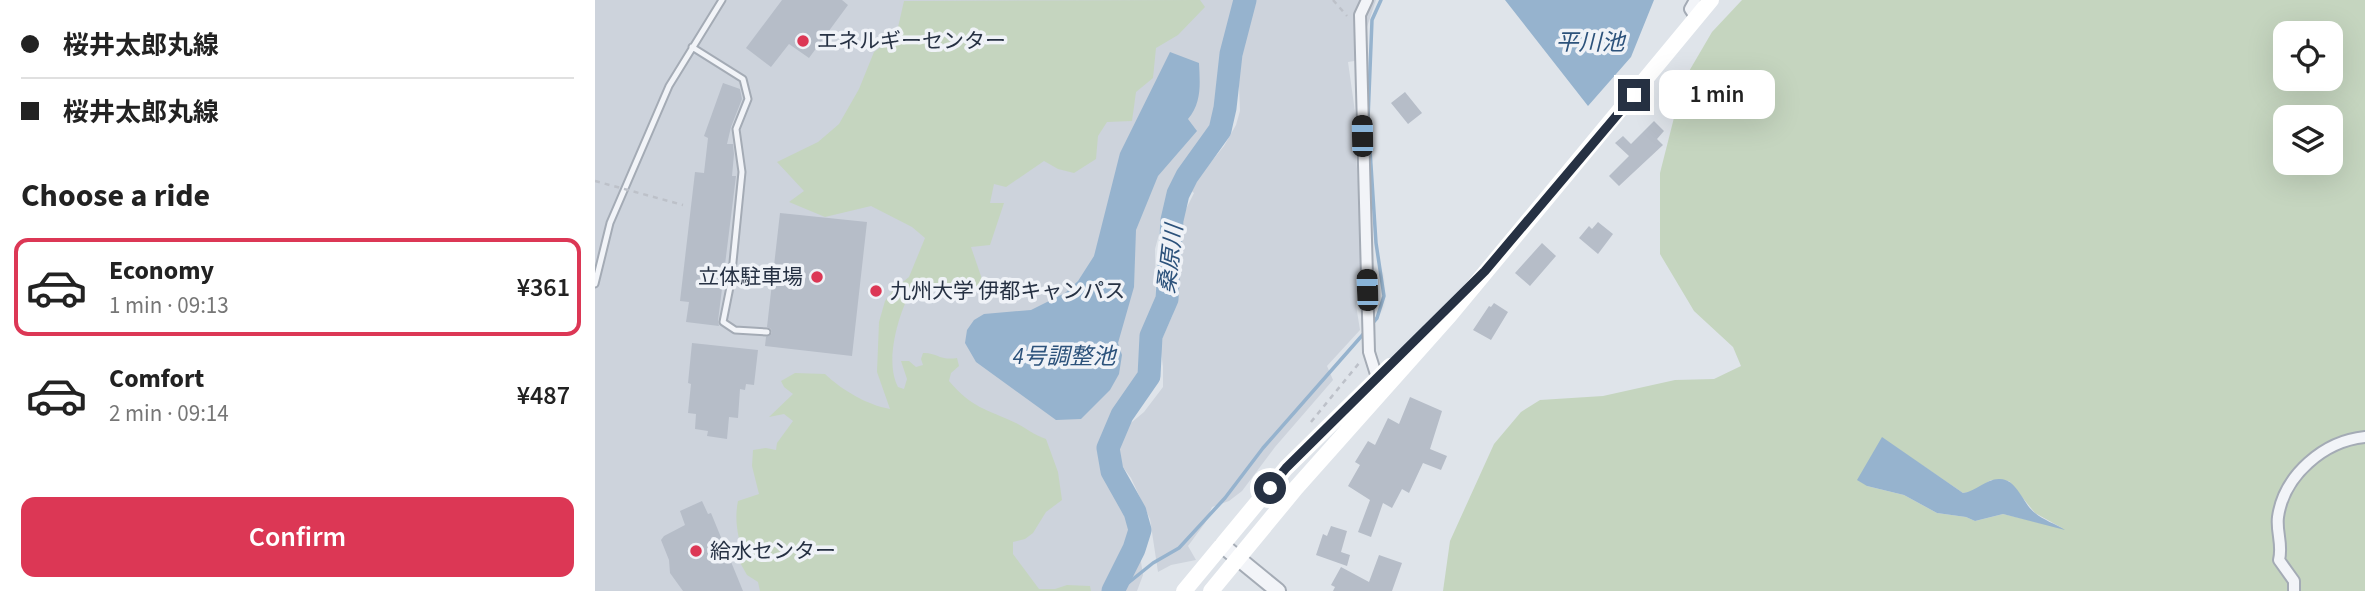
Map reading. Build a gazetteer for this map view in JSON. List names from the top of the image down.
{
  "water": ["平川池", "桑原川", "4号調整池"],
  "places": [
    "エネルギーセンター",
    "立体駐車場",
    "九州大学 伊都キャンパス",
    "給水センター"
  ],
  "page": {
    "banner": ["桜井太郎丸線", "桜井太郎丸線"],
    "bubble": "1 min",
    "heading": "Choose a ride",
    "list": [
      {
        "name": "Economy",
        "note": "1 min · 09:13",
        "value": "¥361"
      },
      {
        "name": "Comfort",
        "note": "2 min · 09:14",
        "value": "¥487"
      }
    ],
    "buttons": "Confirm"
  }
}
